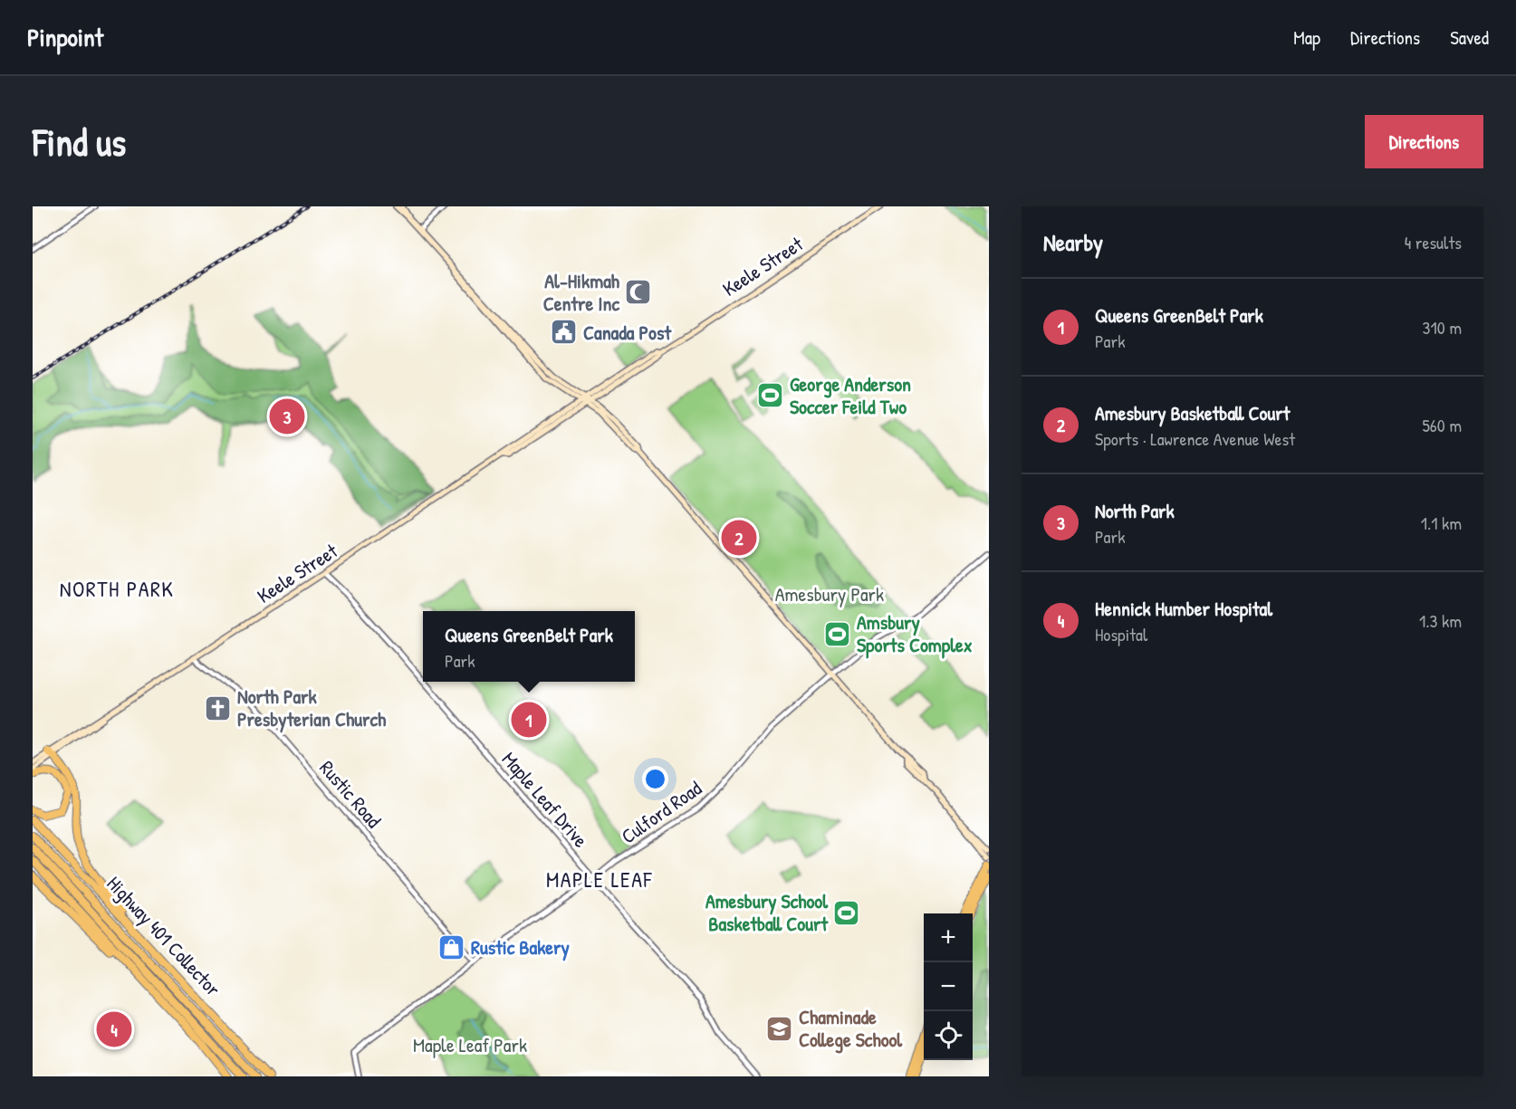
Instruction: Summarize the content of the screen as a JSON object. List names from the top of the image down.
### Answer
{
  "streets": {
    "highway": ["Highway 401 Collector"],
    "main road": ["Keele Street"],
    "street": ["Rustic Road", "Maple Leaf Drive", "Culford Road"]
  },
  "crossings": [
    ["Keele Street", "Rustic Road"],
    ["Keele Street", "Maple Leaf Drive"],
    ["Rustic Road", "Culford Road"],
    ["Maple Leaf Drive", "Culford Road"]
  ],
  "districts": ["NORTH PARK", "MAPLE LEAF"],
  "parks": ["Amesbury Park", "Maple Leaf Park"],
  "places": {
    "mosque": ["Al-Hikmah Centre Inc"],
    "public building": ["Canada Post"],
    "sports": ["George Anderson Soccer Feild Two", "Amsbury Sports Complex", "Amesbury School Basketball Court"],
    "church": ["North Park Presbyterian Church"],
    "shop": ["Rustic Bakery"],
    "school or university": ["Chaminade College School"]
  },
  "page": {
    "header": "Pinpoint",
    "nav": ["Map", "Directions", "Saved"],
    "buttons": "Directions",
    "title": "Find us",
    "heading": ["Nearby", "4 results"],
    "list": [
      {
        "mark": "1",
        "name": "Queens GreenBelt Park",
        "note": "Park",
        "value": "310 m"
      },
      {
        "mark": "2",
        "name": "Amesbury Basketball Court",
        "note": "Sports · Lawrence Avenue West",
        "value": "560 m"
      },
      {
        "mark": "3",
        "name": "North Park",
        "note": "Park",
        "value": "1.1 km"
      },
      {
        "mark": "4",
        "name": "Hennick Humber Hospital",
        "note": "Hospital",
        "value": "1.3 km"
      }
    ],
    "pins": [
      "3",
      "2",
      "1",
      "4"
    ],
    "popup": ["Queens GreenBelt Park", "Park"],
    "map_buttons": ["+", "−"]
  }
}
